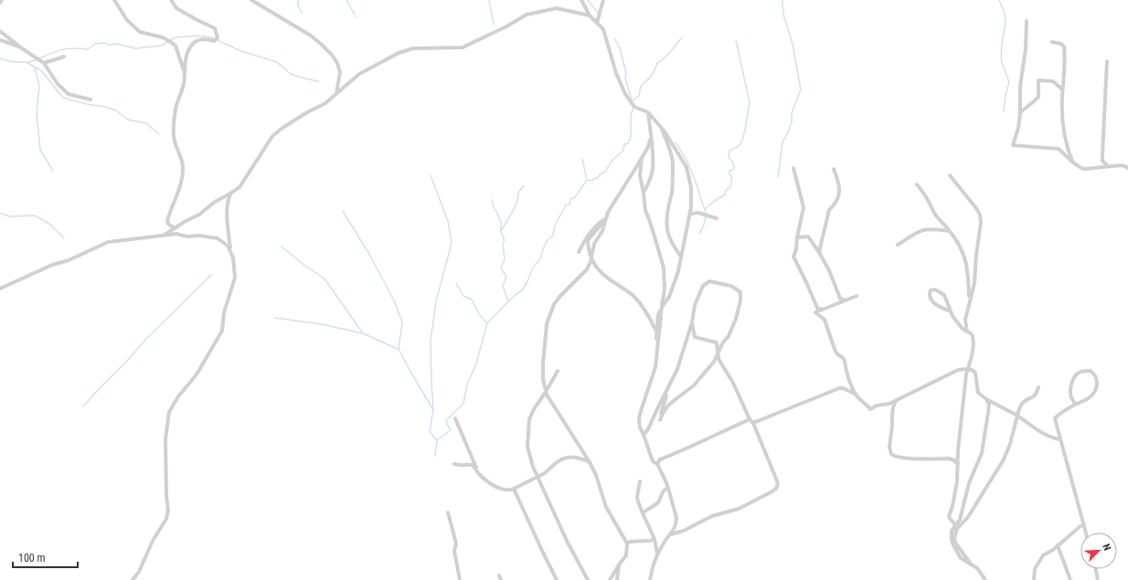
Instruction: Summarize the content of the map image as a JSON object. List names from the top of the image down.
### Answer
{
  "scale_bar": "100 m",
  "north": "top right"
}
